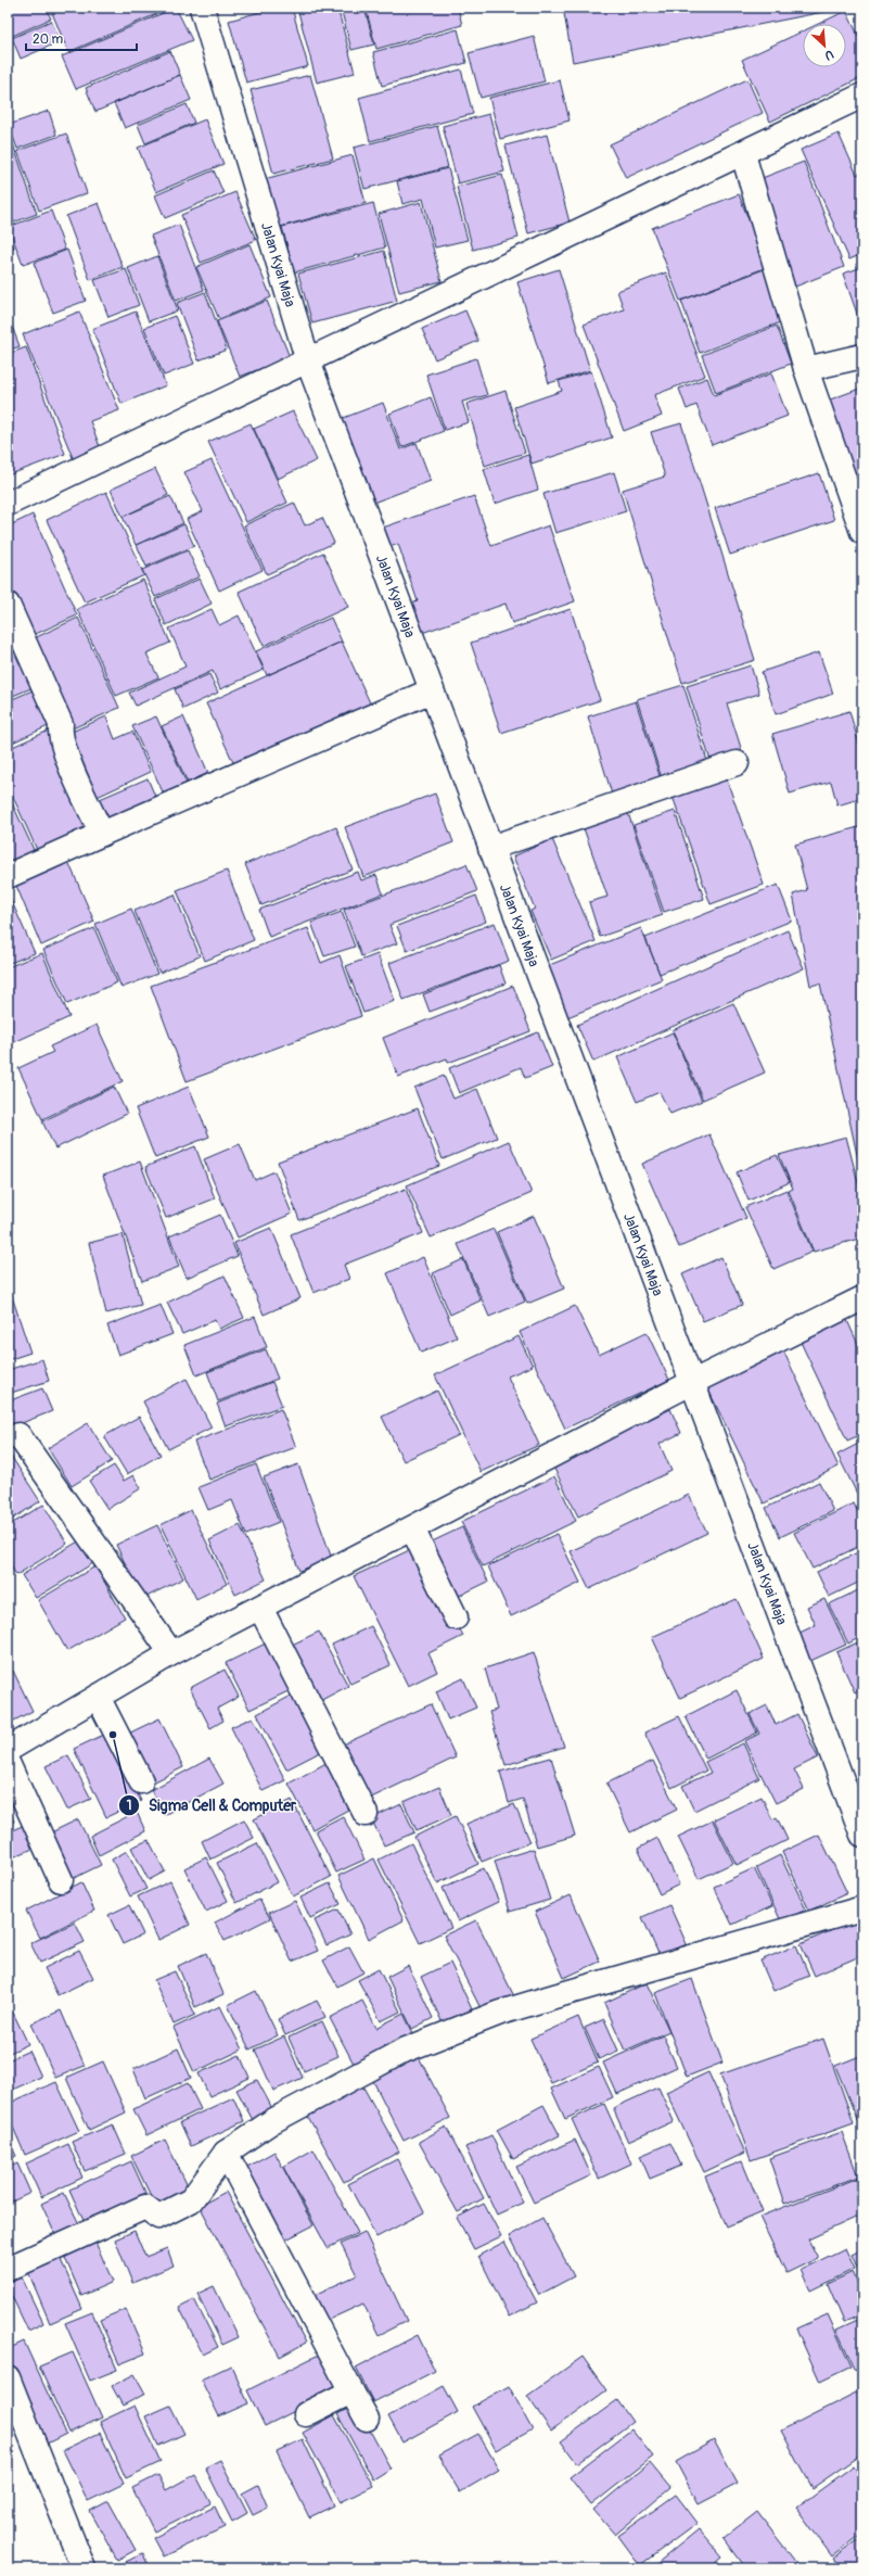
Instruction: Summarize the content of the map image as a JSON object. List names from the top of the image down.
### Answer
{
  "streets": {
    "street": ["Jalan Kyai Maja"]
  },
  "places": ["Sigma Cell & Computer"],
  "scale_bar": "20 m",
  "north": "bottom right"
}
